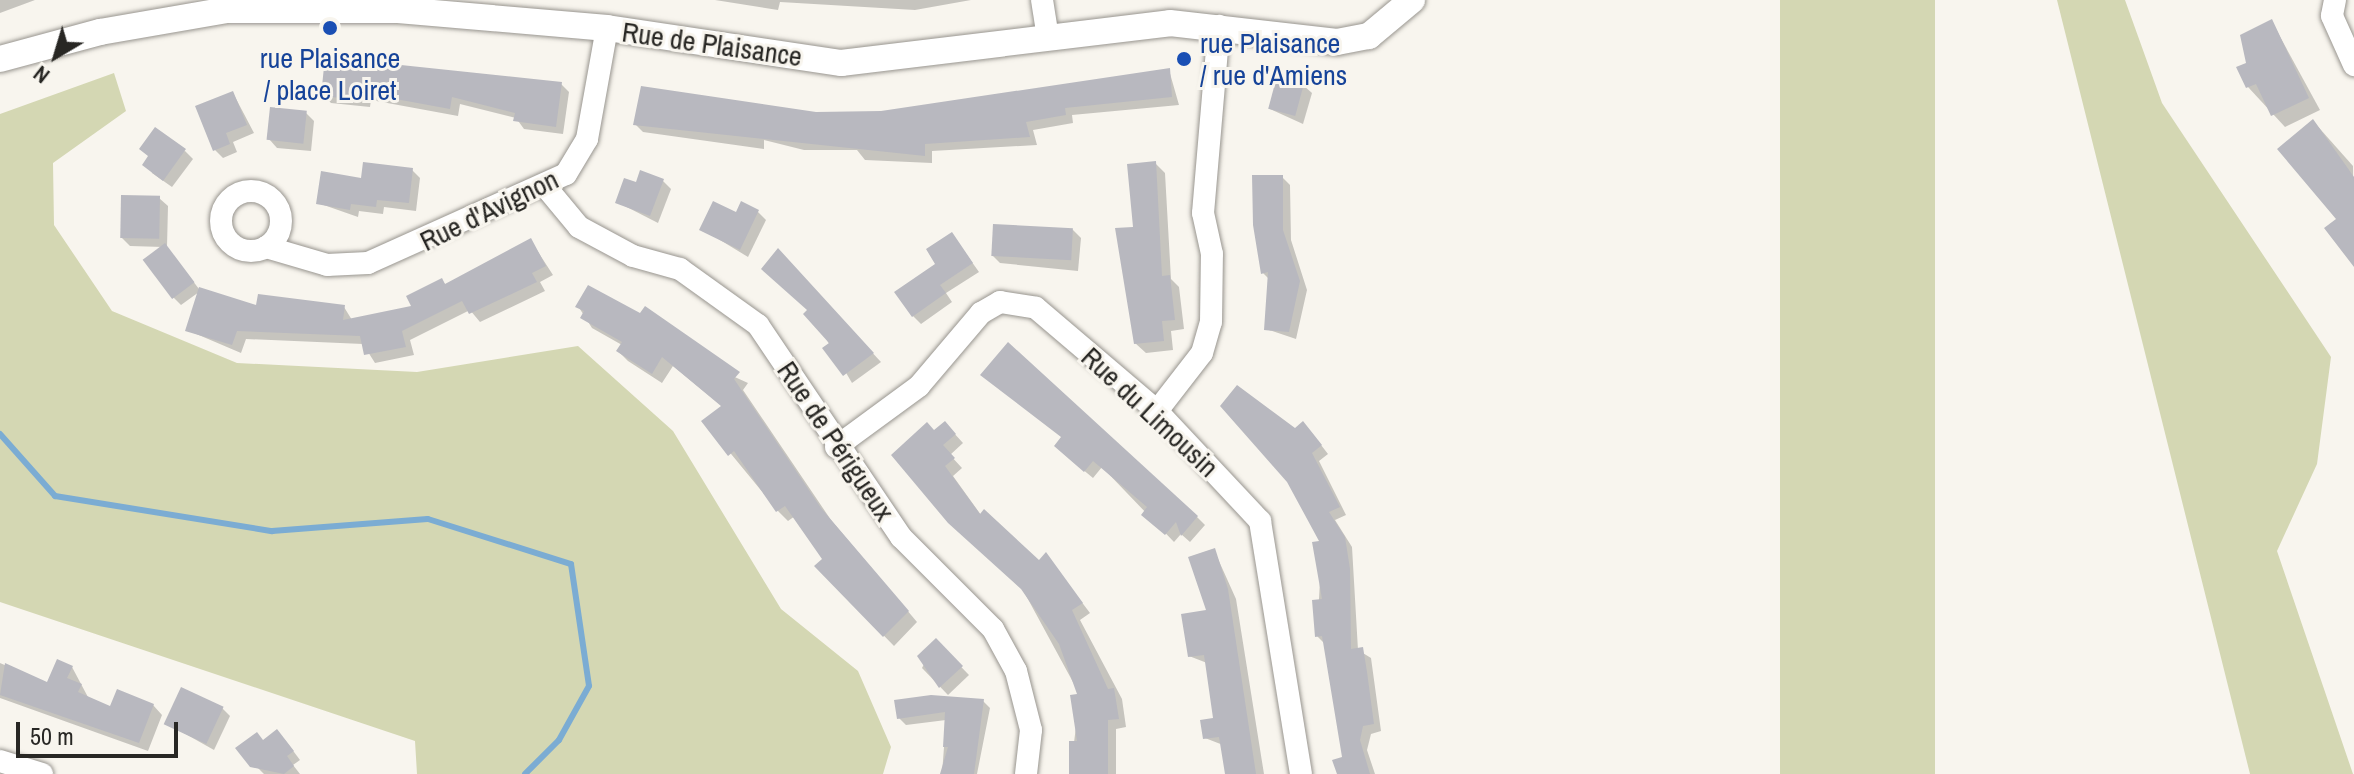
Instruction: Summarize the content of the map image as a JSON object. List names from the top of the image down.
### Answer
{
  "streets": {
    "street": [
      "Rue de Plaisance",
      "Rue d'Avignon",
      "Rue du Limousin",
      "Rue de Périgueux"
    ]
  },
  "crossings": [
    ["Rue de Plaisance", "Rue d'Avignon"],
    ["Rue d'Avignon", "Rue de Périgueux"],
    ["Rue du Limousin", "Rue de Périgueux"]
  ],
  "places": ["rue Plaisance / place Loiret", "rue Plaisance / rue d'Amiens"],
  "scale_bar": "50 m",
  "north": "bottom left"
}
